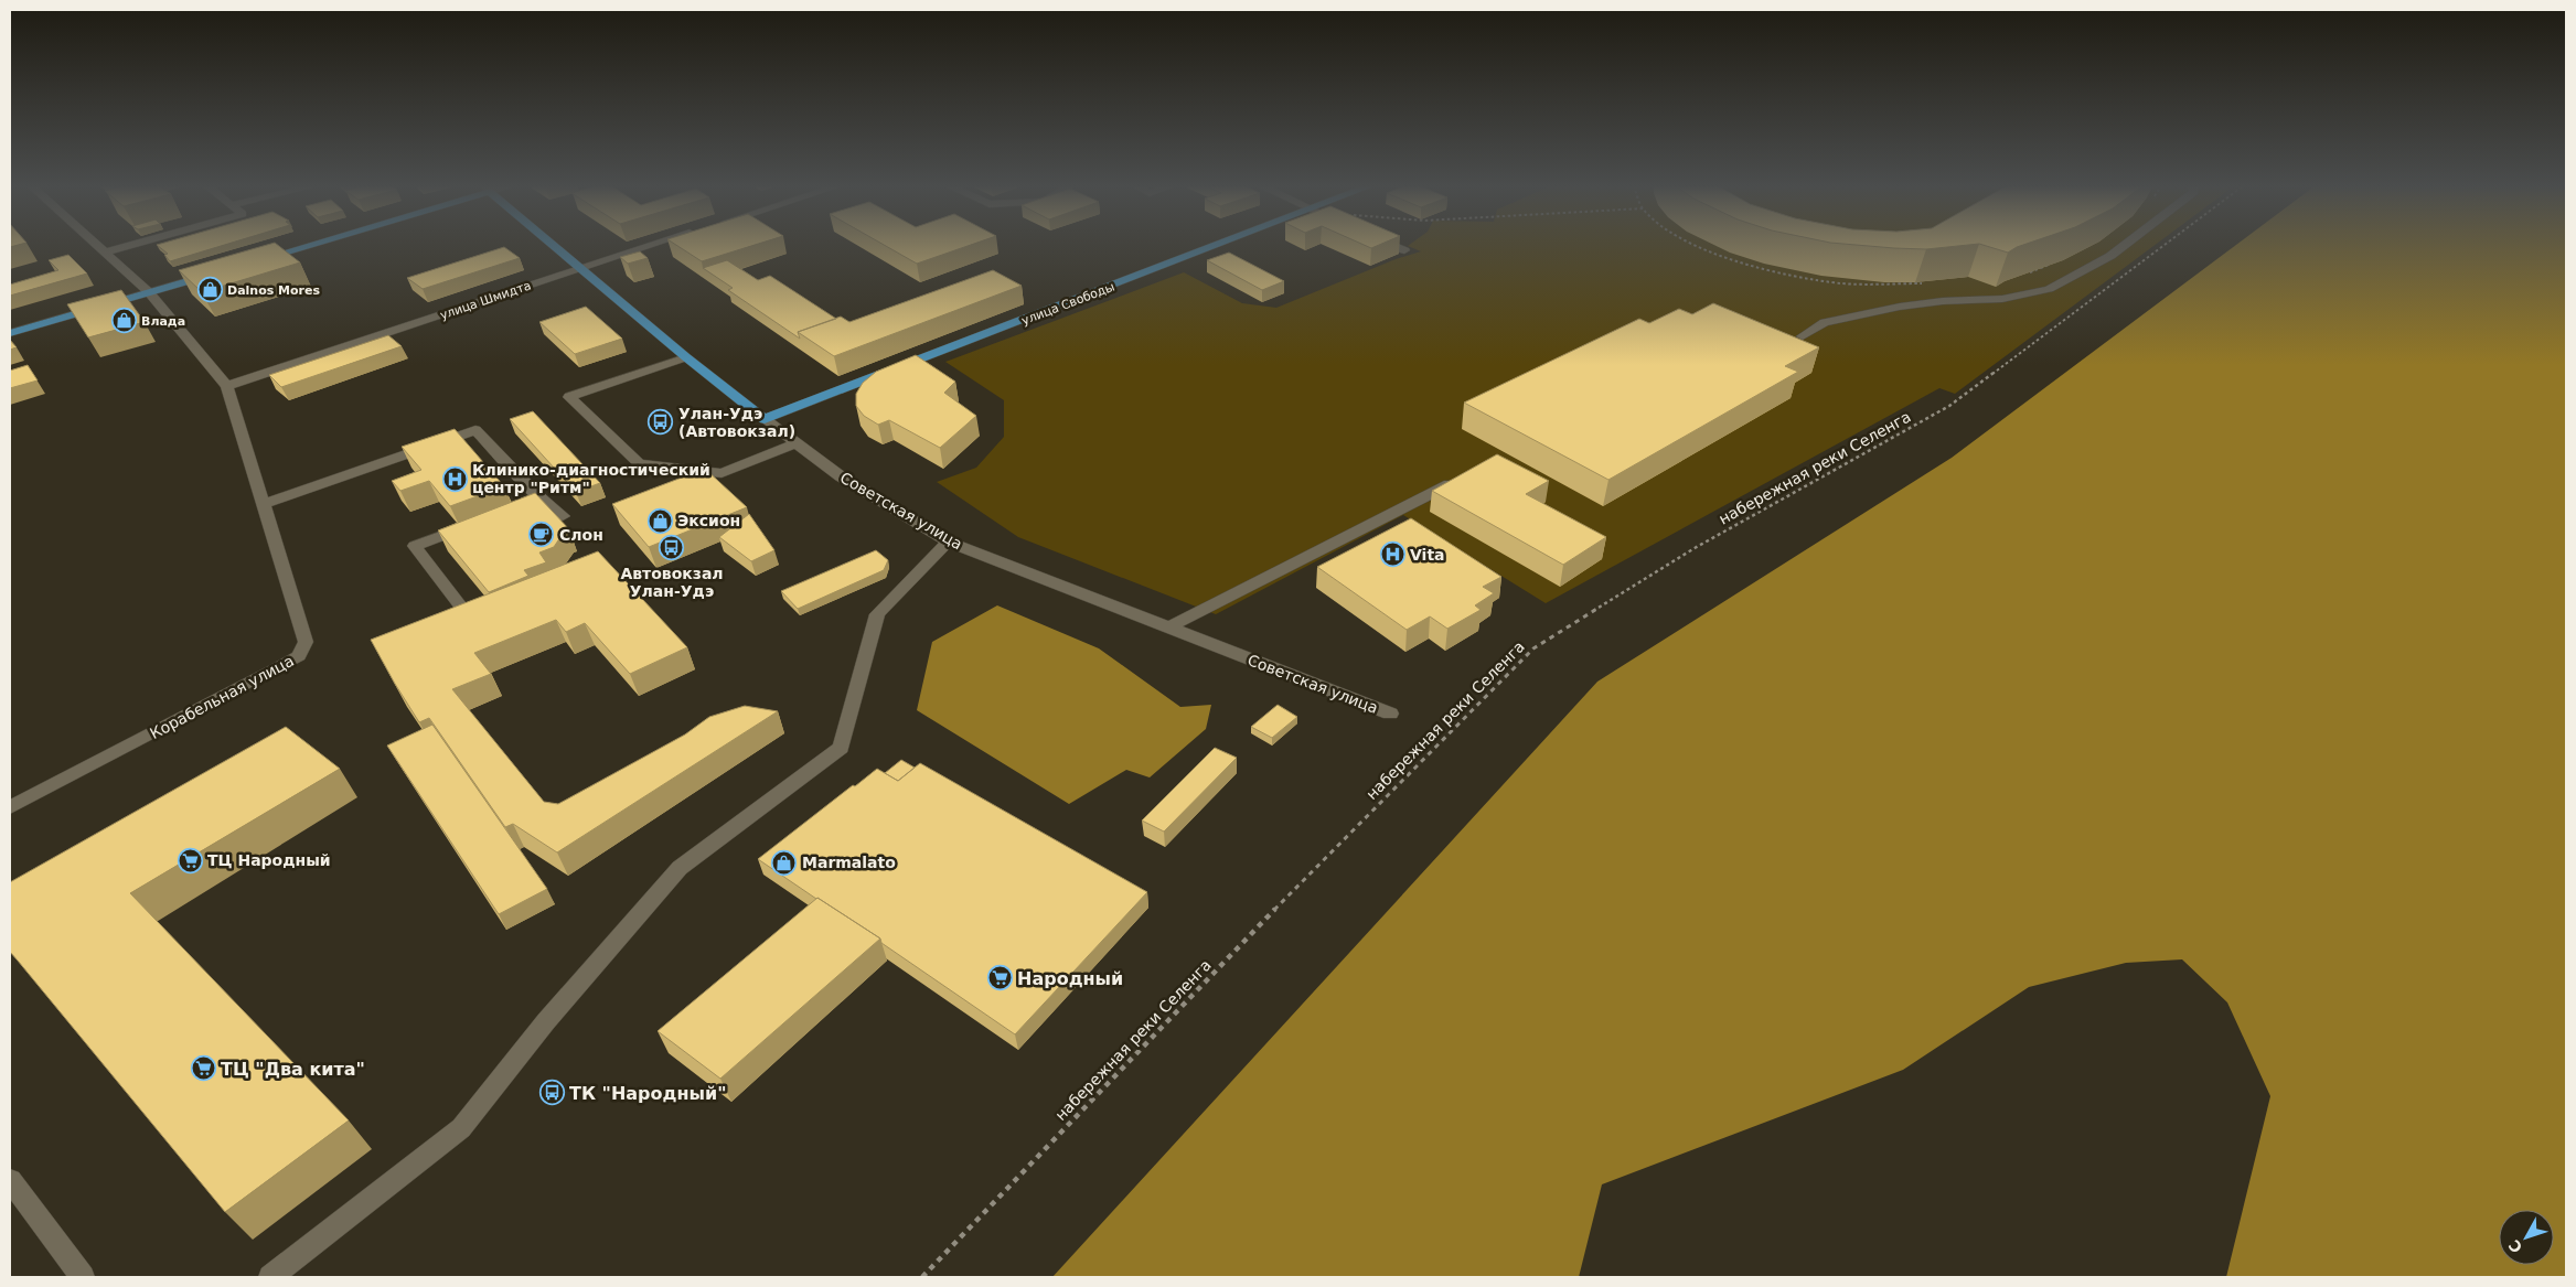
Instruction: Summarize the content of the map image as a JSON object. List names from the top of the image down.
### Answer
{
  "streets": {
    "main road": ["улица Свободы", "Советская улица"],
    "street": ["улица Шмидта", "Корабельная улица"],
    "path": ["набережная реки Селенга"]
  },
  "crossings": [
    ["улица Шмидта", "Советская улица"],
    ["улица Шмидта", "Корабельная улица"],
    ["улица Свободы", "Советская улица"]
  ],
  "places": {
    "shop": [
      "Dalnos Mores",
      "Влада",
      "Эксион",
      "Marmalato"
    ],
    "bus stop": ["Улан-Удэ (Автовокзал)", "Автовокзал Улан-Удэ", "ТК \"Народный\""],
    "hospital": ["Клинико-диагностический центр \"Ритм\"", "Vita"],
    "cafe": ["Слон"],
    "supermarket": ["ТЦ Народный", "Народный", "ТЦ \"Два кита\""]
  },
  "north": "bottom left"
}
